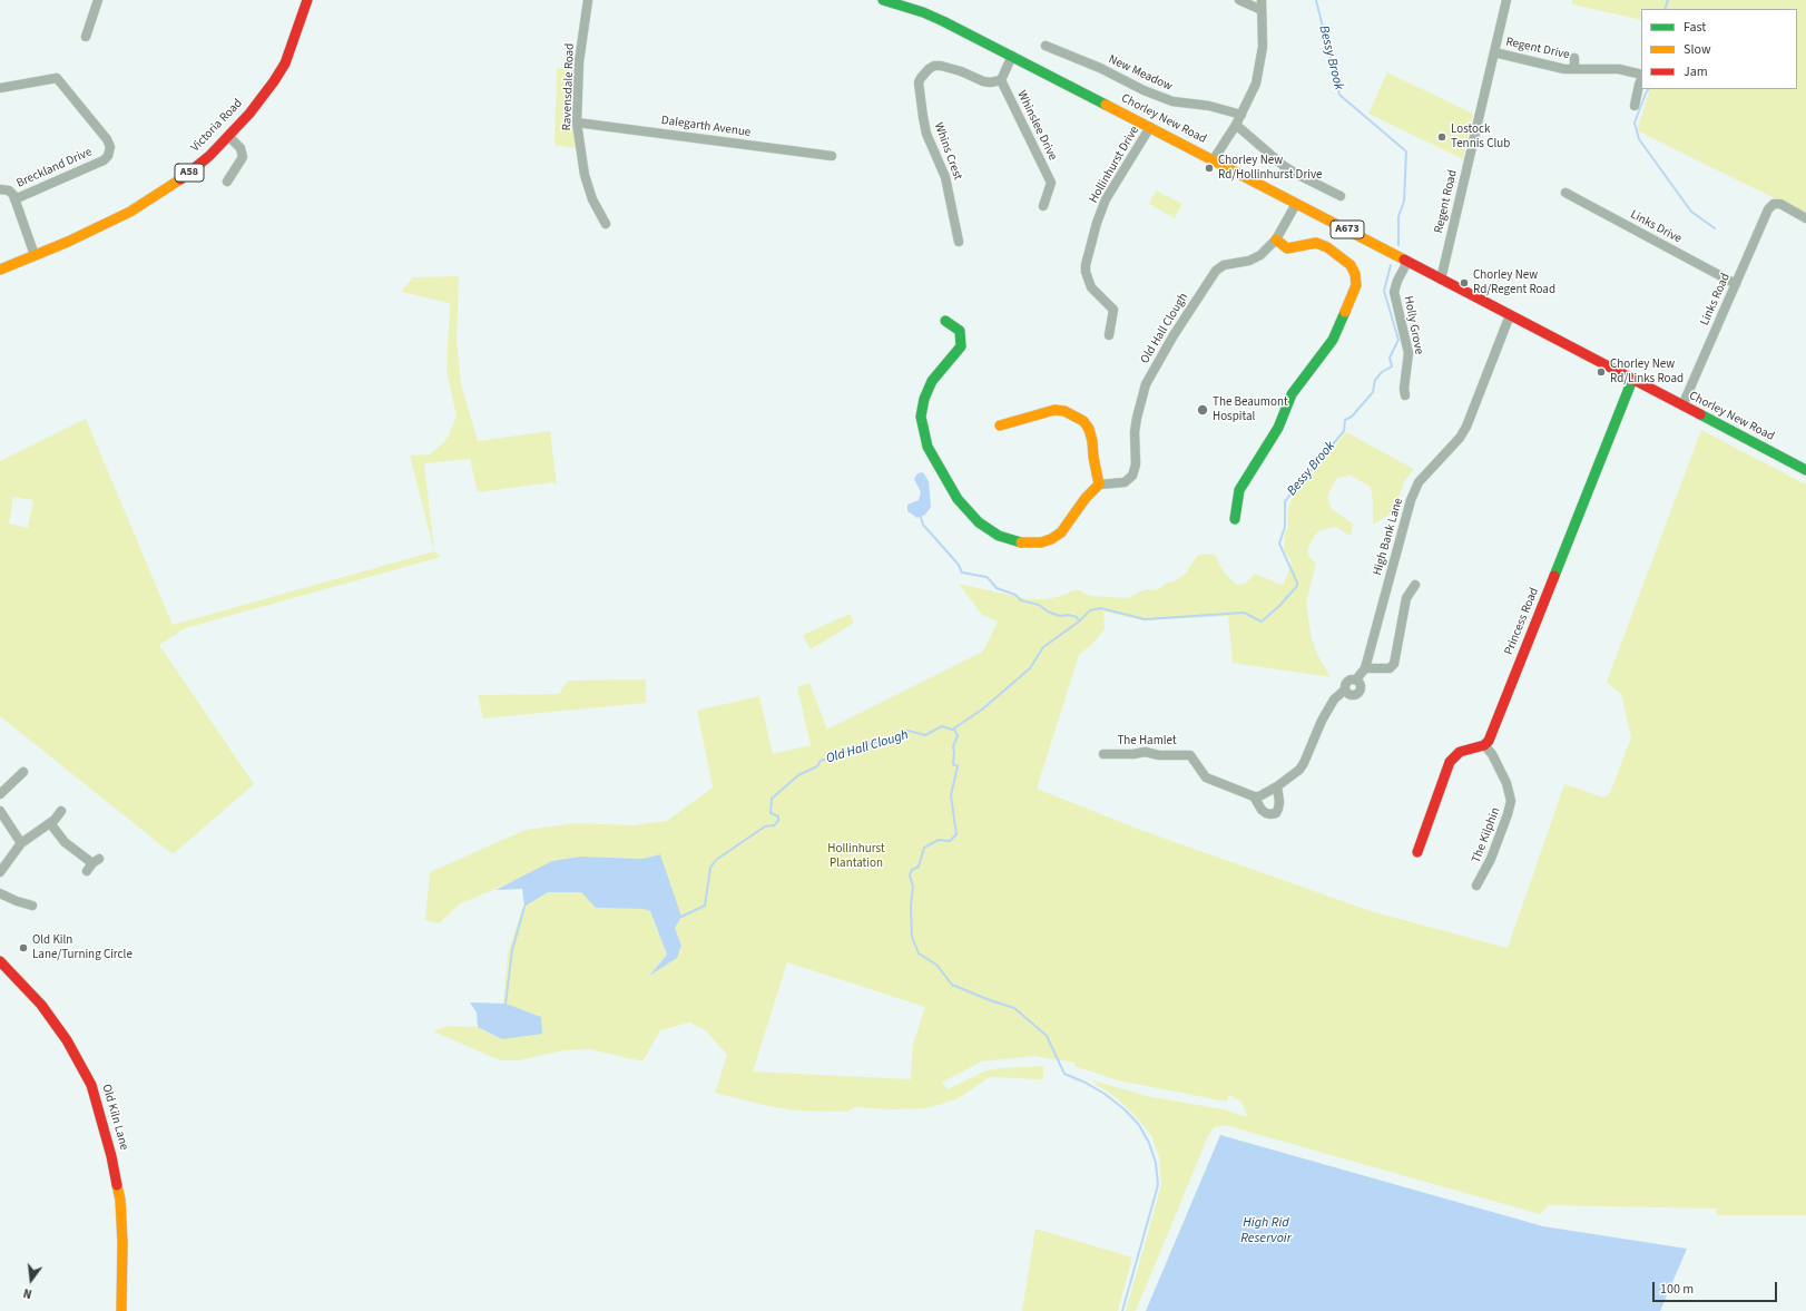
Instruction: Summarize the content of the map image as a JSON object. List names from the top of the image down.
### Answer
{
  "streets": {
    "main road": [
      "Chorley New Road",
      "Victoria Road",
      "A58",
      "A673",
      "Princess Road",
      "Old Kiln Lane"
    ],
    "street": [
      "Regent Drive",
      "New Meadow",
      "Ravensdale Road",
      "Whinslee Drive",
      "Dalegarth Avenue",
      "Whins Crest",
      "Hollinhurst Drive",
      "Breckland Drive",
      "Regent Road",
      "Links Drive",
      "Links Road",
      "Holly Grove",
      "Old Hall Clough",
      "High Bank Lane",
      "The Hamlet",
      "The Kilphin"
    ]
  },
  "crossings": [
    ["Regent Drive", "Regent Road"],
    ["Ravensdale Road", "Dalegarth Avenue"],
    ["Chorley New Road", "Hollinhurst Drive"],
    ["Chorley New Road", "Regent Road"],
    ["Chorley New Road", "Links Road"],
    ["Chorley New Road", "Holly Grove"],
    ["Chorley New Road", "Old Hall Clough"],
    ["Chorley New Road", "High Bank Lane"],
    ["Chorley New Road", "Princess Road"],
    ["Whinslee Drive", "Whins Crest"],
    ["Links Drive", "Links Road"],
    ["Princess Road", "The Kilphin"]
  ],
  "water": ["Bessy Brook", "Old Hall Clough", "High Rid Reservoir"],
  "parks": ["Hollinhurst Plantation"],
  "places": [
    "Lostock Tennis Club",
    "Chorley New Rd/Hollinhurst Drive",
    "Chorley New Rd/Regent Road",
    "Chorley New Rd/Links Road",
    "The Beaumont Hospital",
    "Old Kiln Lane/Turning Circle"
  ],
  "legend": ["Fast", "Slow", "Jam"],
  "scale_bar": "100 m",
  "north": "bottom"
}
